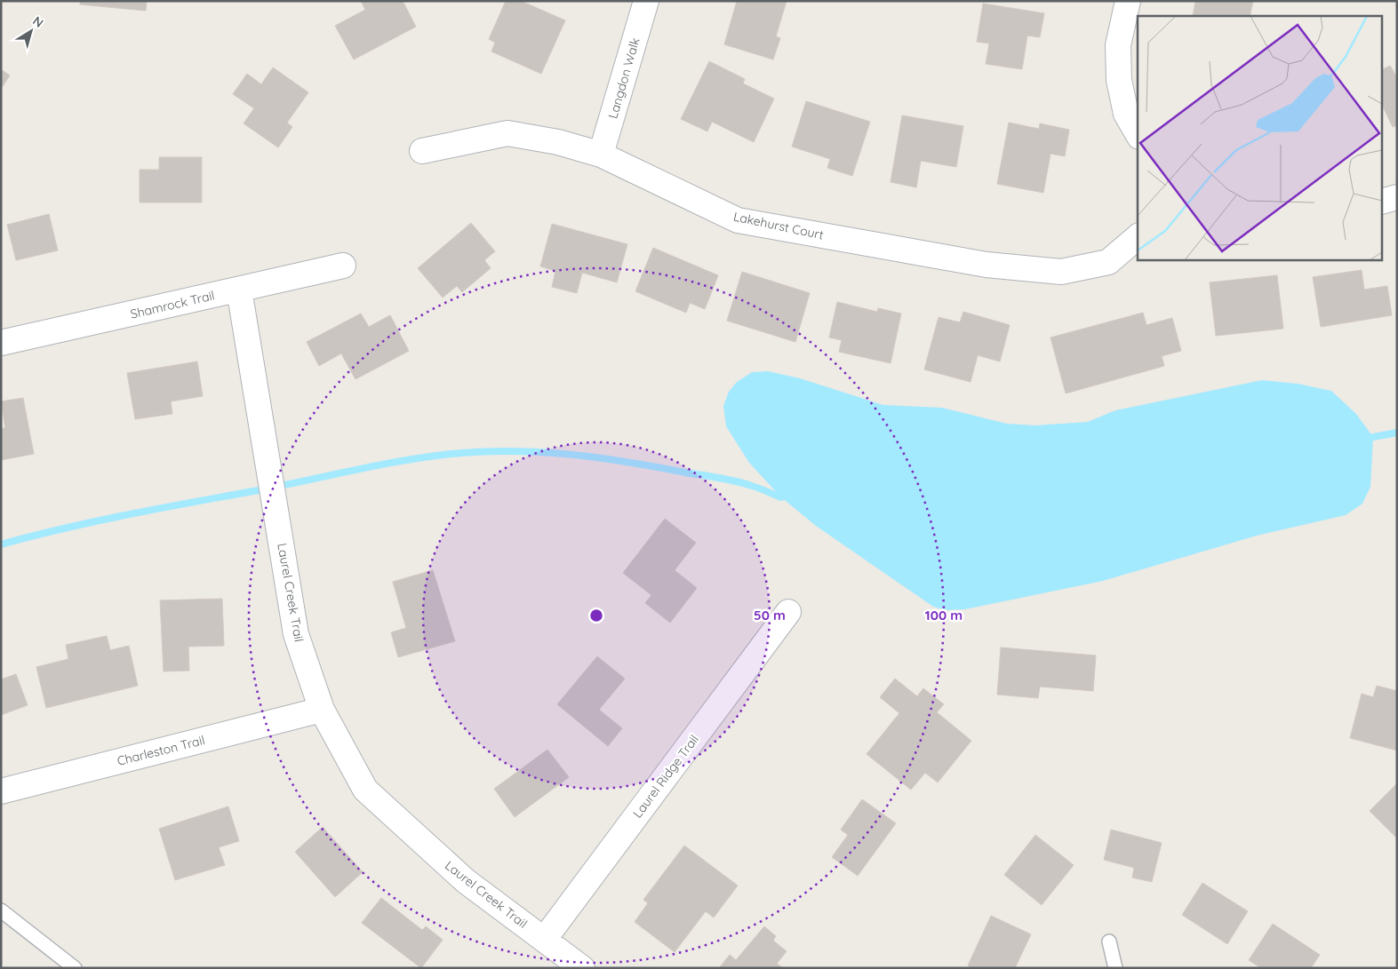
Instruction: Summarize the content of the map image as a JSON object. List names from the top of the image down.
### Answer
{
  "streets": {
    "street": [
      "Langdon Walk",
      "Lakehurst Court",
      "Shamrock Trail",
      "Laurel Creek Trail",
      "Charleston Trail",
      "Laurel Ridge Trail"
    ]
  },
  "crossings": [
    ["Langdon Walk", "Lakehurst Court"],
    ["Shamrock Trail", "Laurel Creek Trail"],
    ["Laurel Creek Trail", "Charleston Trail"],
    ["Laurel Creek Trail", "Laurel Ridge Trail"]
  ],
  "north": "top right",
  "rings": ["50 m", "100 m"]
}
